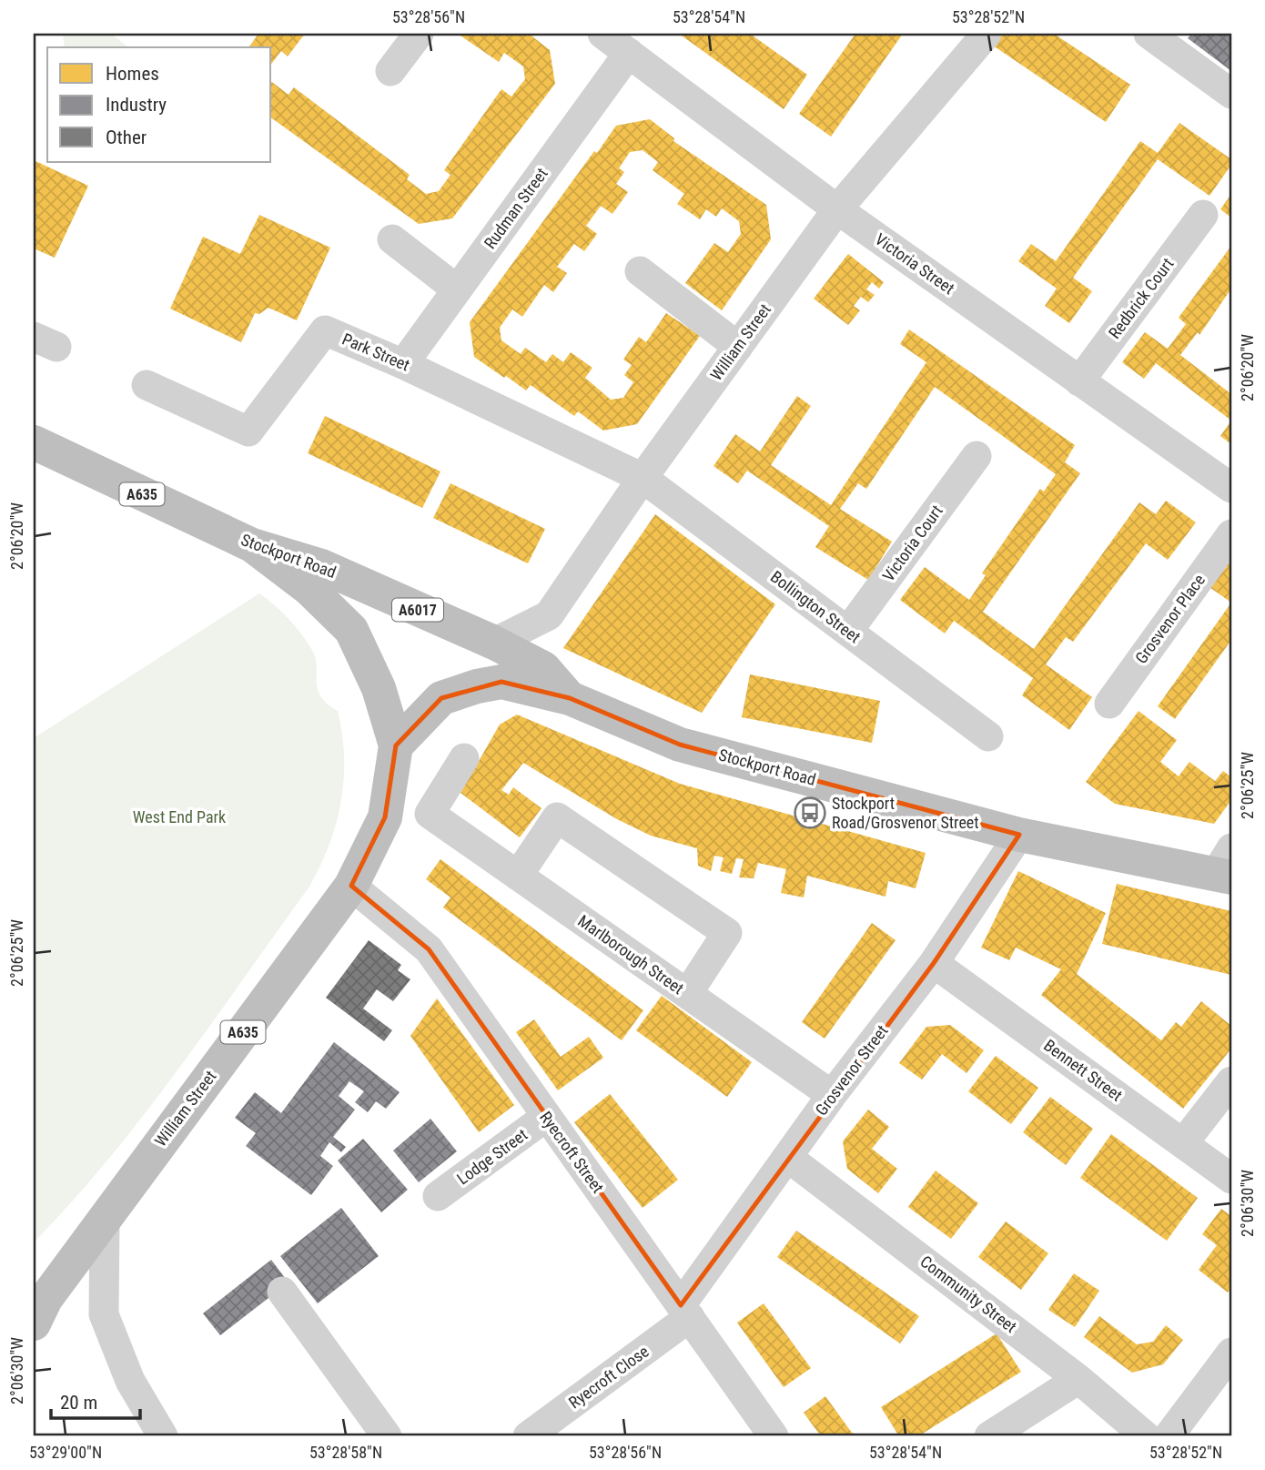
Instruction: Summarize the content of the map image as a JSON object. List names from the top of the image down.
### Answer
{
  "streets": {
    "highway": [
      "William Street",
      "A635",
      "Stockport Road",
      "A6017"
    ],
    "street": [
      "Rudman Street",
      "Victoria Street",
      "Redbrick Court",
      "Park Street",
      "Victoria Court",
      "Bollington Street",
      "Grosvenor Place",
      "Marlborough Street",
      "Grosvenor Street",
      "Bennett Street",
      "Ryecroft Street",
      "Lodge Street",
      "Community Street",
      "Ryecroft Close"
    ]
  },
  "crossings": [
    ["Rudman Street", "Victoria Street"],
    ["Rudman Street", "Park Street"],
    ["Victoria Street", "Redbrick Court"],
    ["Victoria Street", "William Street"],
    ["William Street", "Park Street"],
    ["William Street", "A635"],
    ["William Street", "Stockport Road"],
    ["William Street", "Bollington Street"],
    ["William Street", "Ryecroft Street"],
    ["Park Street", "Bollington Street"],
    ["A635", "Stockport Road"],
    ["Victoria Court", "Bollington Street"],
    ["Stockport Road", "Grosvenor Street"],
    ["Marlborough Street", "Grosvenor Street"],
    ["Grosvenor Street", "Bennett Street"],
    ["Grosvenor Street", "Ryecroft Street"],
    ["Grosvenor Street", "Community Street"],
    ["Grosvenor Street", "Ryecroft Close"],
    ["Ryecroft Street", "Lodge Street"],
    ["Ryecroft Street", "Ryecroft Close"]
  ],
  "parks": ["West End Park"],
  "places": {
    "bus stop": ["Stockport Road/Grosvenor Street"]
  },
  "legend": ["Homes", "Industry", "Other"],
  "scale_bar": "20 m",
  "coordinates": [
    "53°28'56\"N",
    "53°28'54\"N",
    "53°28'52\"N",
    "2°06'20\"W",
    "2°06'25\"W",
    "2°06'30\"W",
    "53°29'00\"N",
    "53°28'58\"N"
  ]
}
